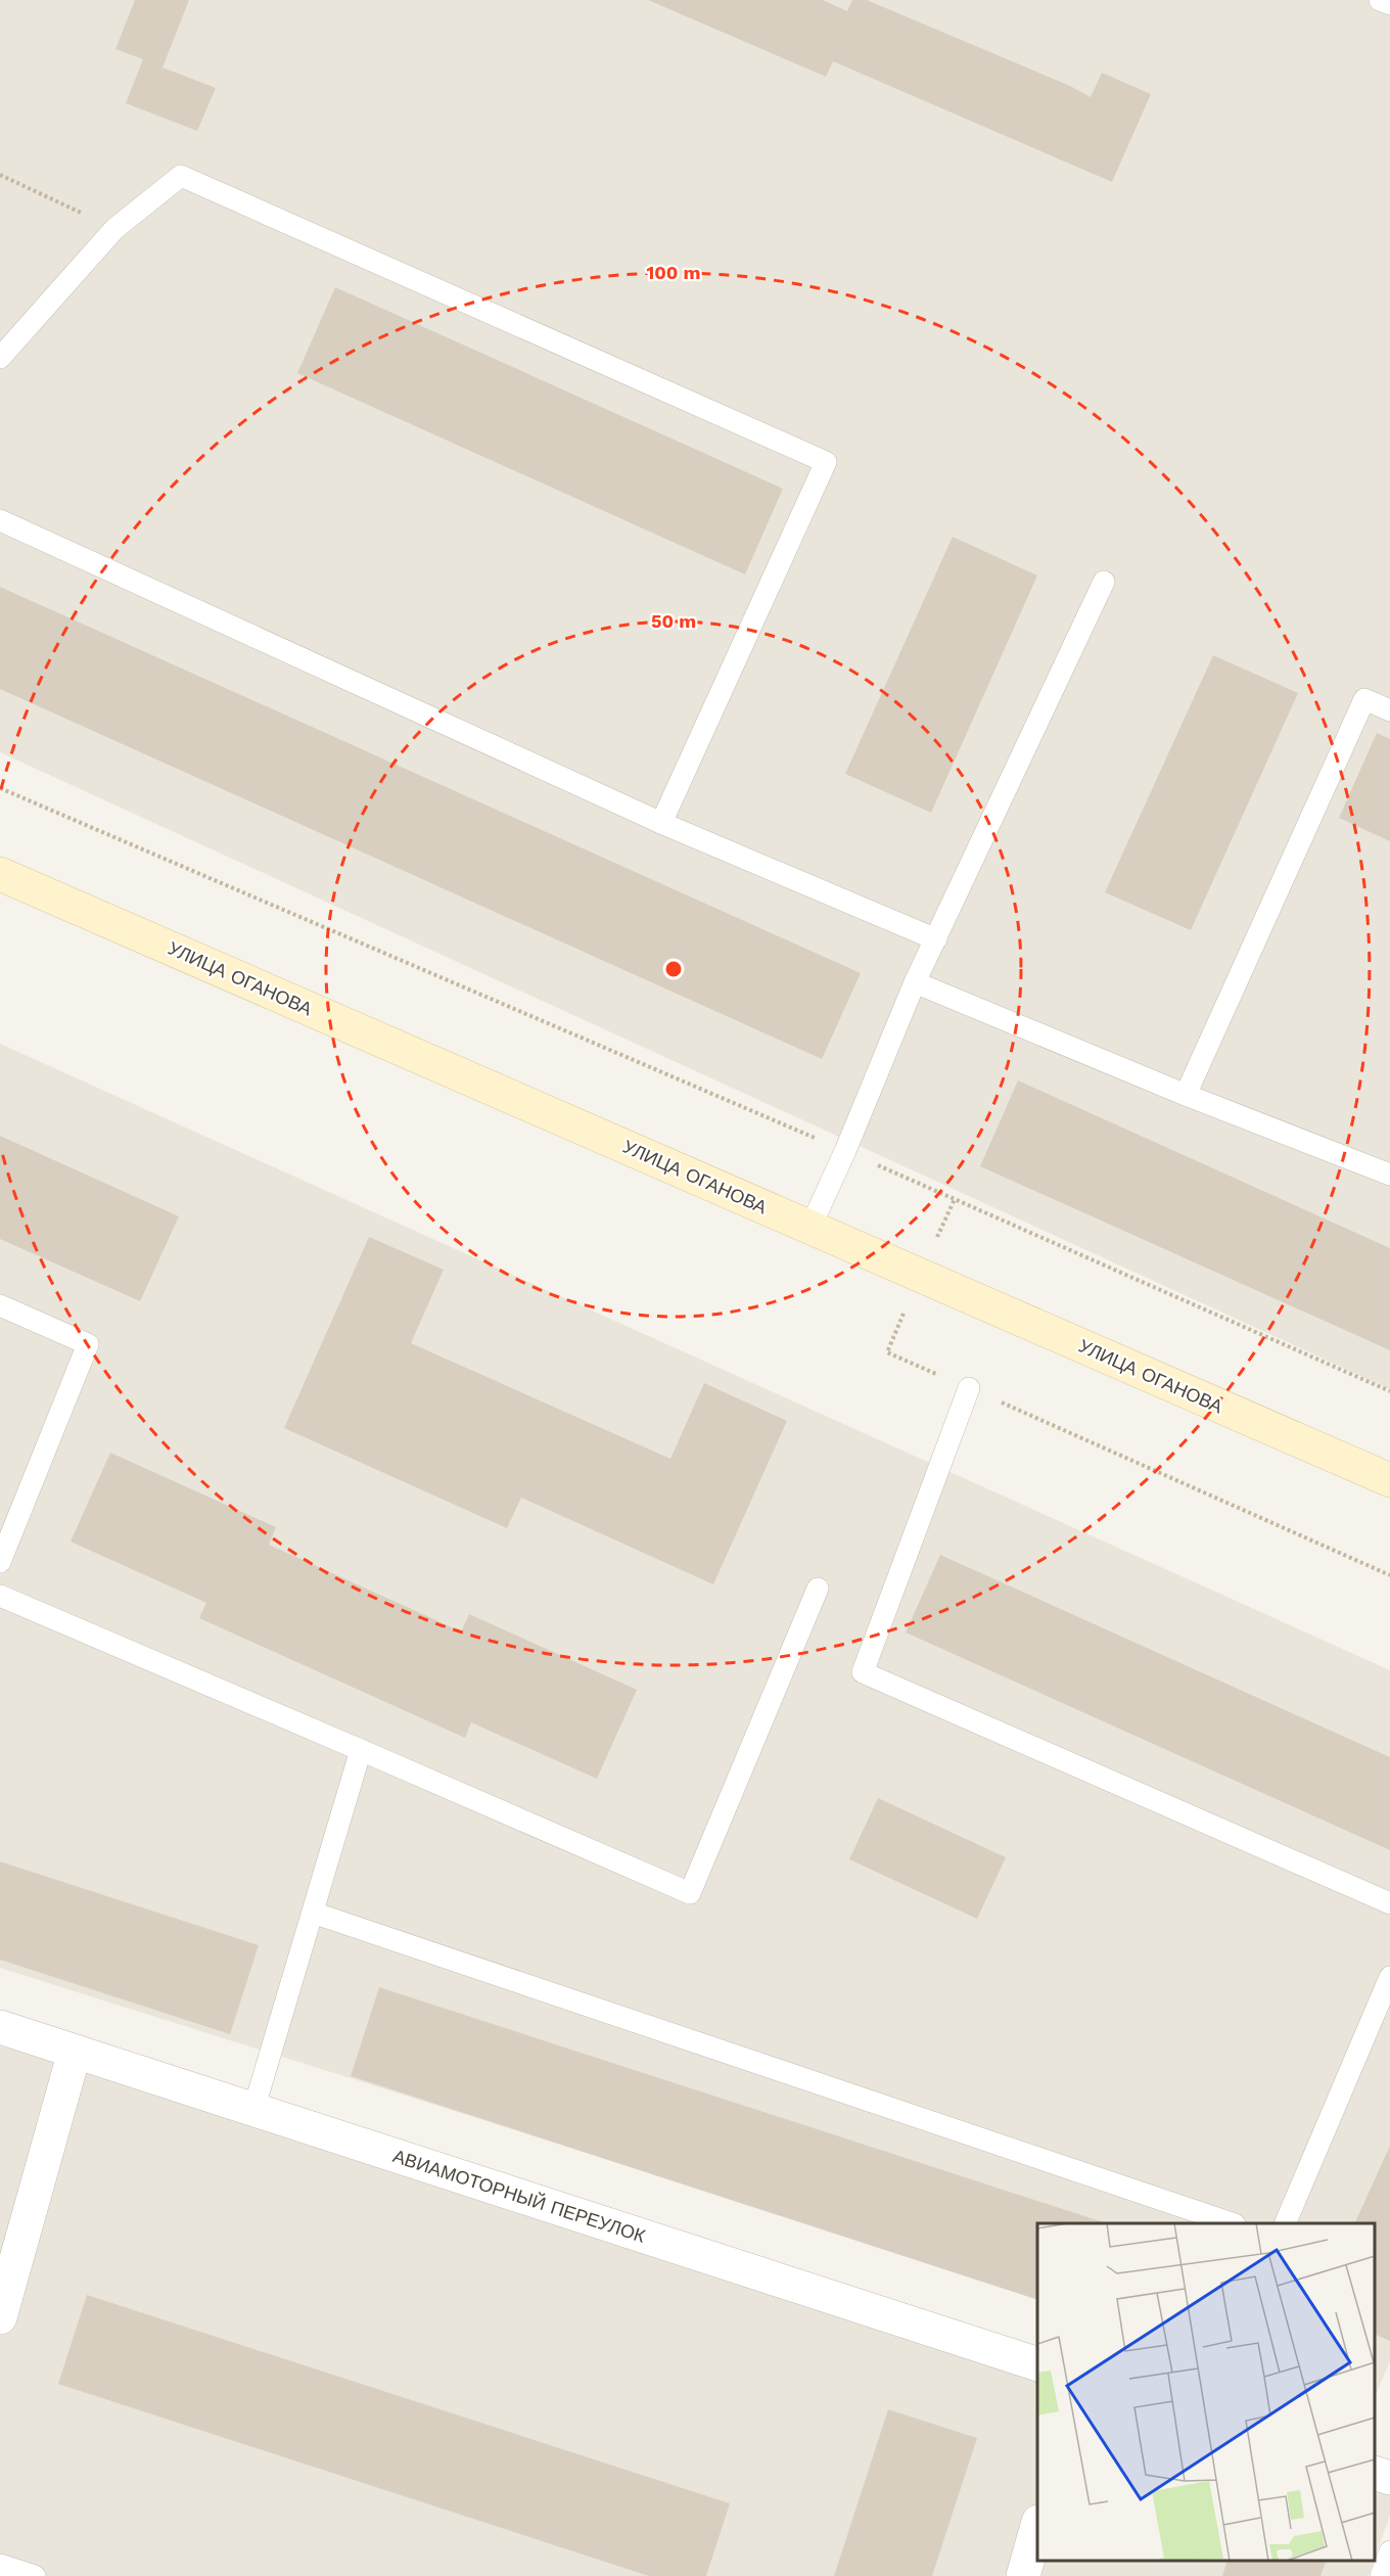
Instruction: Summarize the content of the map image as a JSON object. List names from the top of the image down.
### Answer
{
  "streets": {
    "main road": ["УЛИЦА ОГАНОВА"],
    "street": ["АВИАМОТОРНЫЙ ПЕРЕУЛОК"]
  },
  "rings": ["100 m", "50 m"]
}
